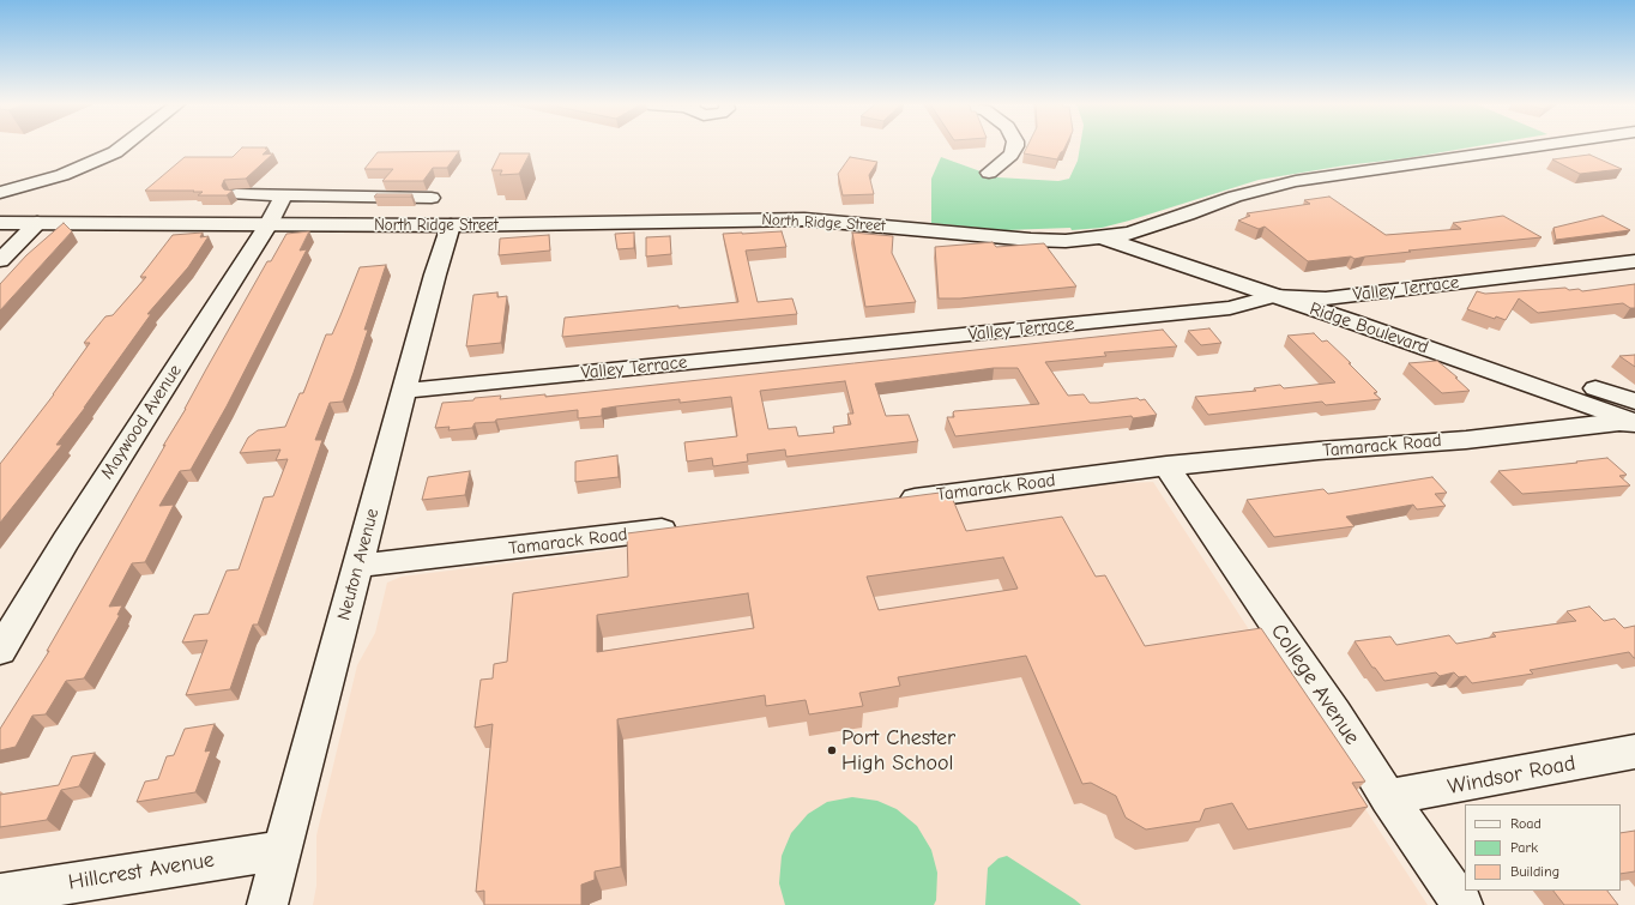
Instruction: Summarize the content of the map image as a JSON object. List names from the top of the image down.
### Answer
{
  "streets": {
    "street": [
      "North Ridge Street",
      "Valley Terrace",
      "Ridge Boulevard",
      "Maywood Avenue",
      "Tamarack Road",
      "Neuton Avenue",
      "College Avenue",
      "Windsor Road",
      "Hillcrest Avenue"
    ]
  },
  "crossings": [
    ["North Ridge Street", "Ridge Boulevard"],
    ["North Ridge Street", "Maywood Avenue"],
    ["North Ridge Street", "Neuton Avenue"],
    ["Valley Terrace", "Ridge Boulevard"],
    ["Valley Terrace", "Neuton Avenue"],
    ["Ridge Boulevard", "Tamarack Road"],
    ["Tamarack Road", "Neuton Avenue"],
    ["Tamarack Road", "College Avenue"],
    ["Neuton Avenue", "Hillcrest Avenue"],
    ["College Avenue", "Windsor Road"]
  ],
  "places": ["Port Chester High School"],
  "legend": ["Road", "Park", "Building"]
}
